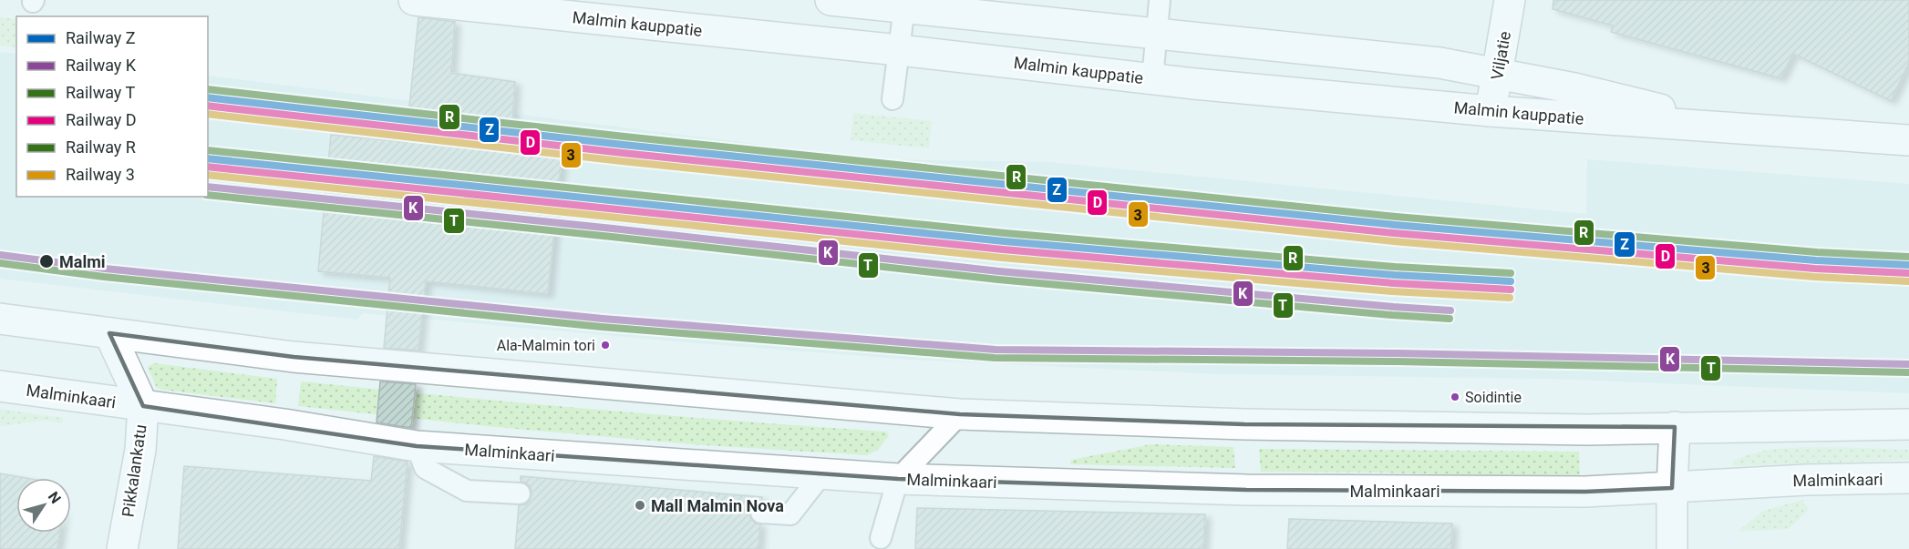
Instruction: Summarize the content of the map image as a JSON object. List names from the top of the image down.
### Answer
{
  "streets": {
    "main road": [
      "Malmin kauppatie",
      "Viljatie",
      "Malminkaari",
      "Pikkalankatu"
    ]
  },
  "crossings": [
    ["Malmin kauppatie", "Viljatie"],
    ["Malminkaari", "Pikkalankatu"]
  ],
  "places": [
    "Malmi",
    "Ala-Malmin tori",
    "Soidintie",
    "Mall Malmin Nova"
  ],
  "lines": [
    "rail line R",
    "rail line Z",
    "rail line D",
    "rail line 3",
    "rail line K",
    "rail line T"
  ],
  "legend": [
    "Railway Z",
    "Railway K",
    "Railway T",
    "Railway D",
    "Railway R",
    "Railway 3"
  ],
  "north": "top right"
}
